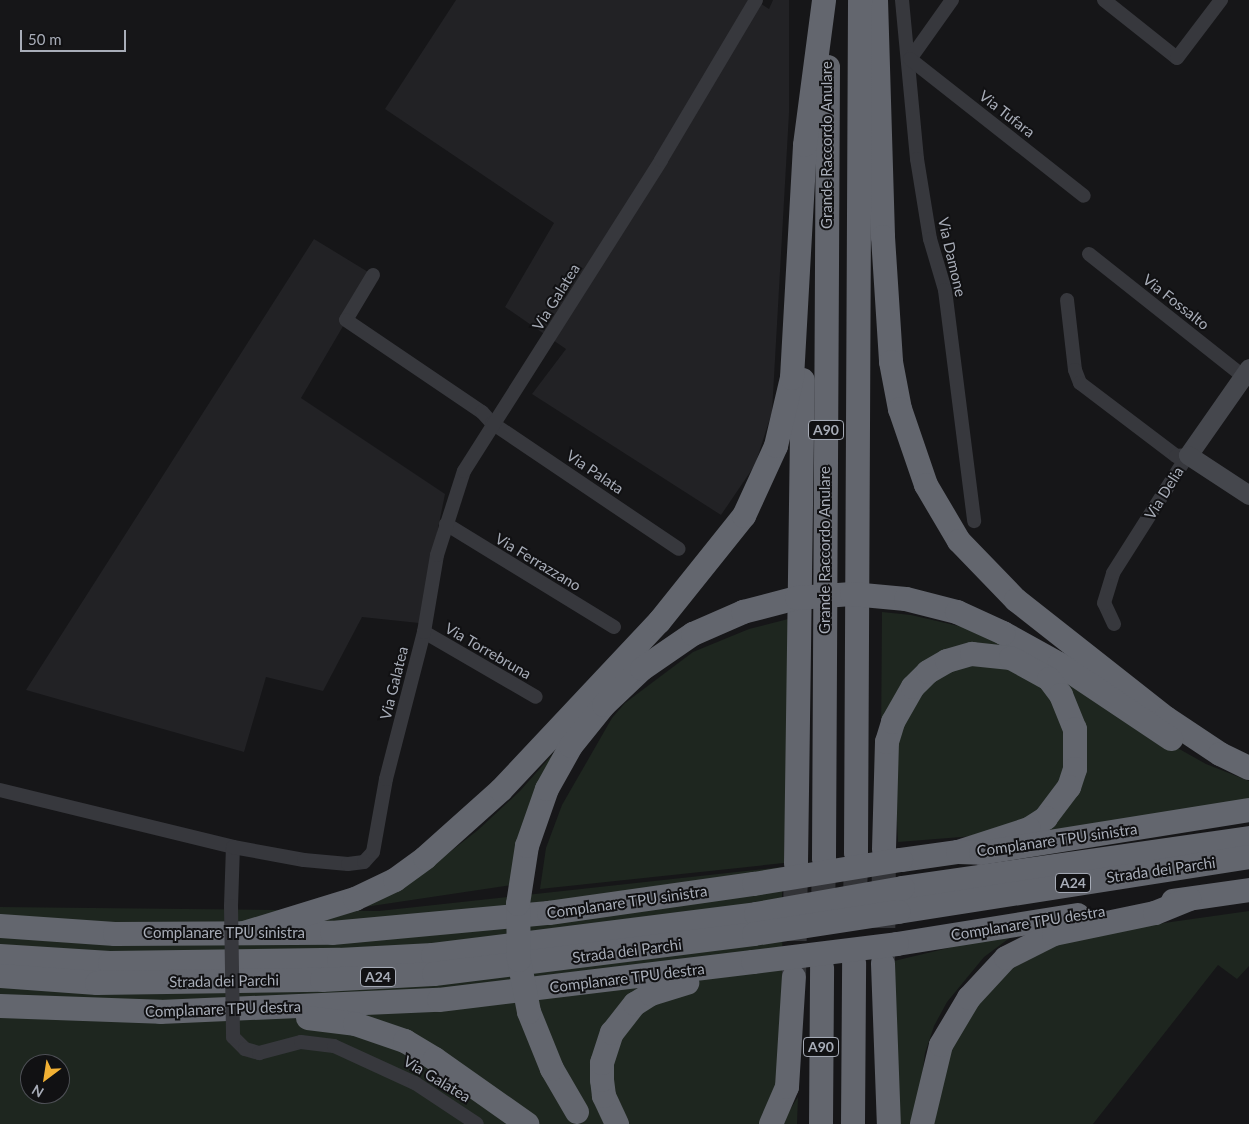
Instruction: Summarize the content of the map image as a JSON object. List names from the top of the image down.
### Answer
{
  "streets": {
    "highway": [
      "Grande Raccordo Anulare",
      "A90",
      "Complanare TPU sinistra",
      "Strada dei Parchi",
      "A24",
      "Complanare TPU destra"
    ],
    "street": [
      "Via Tufara",
      "Via Damone",
      "Via Galatea",
      "Via Fossalto",
      "Via Palata",
      "Via Delia",
      "Via Ferrazzano",
      "Via Torrebruna"
    ]
  },
  "crossings": [
    ["Via Tufara", "Via Damone"],
    ["Via Galatea", "Via Palata"],
    ["Via Galatea", "Via Ferrazzano"],
    ["Via Galatea", "Via Torrebruna"],
    ["Via Fossalto", "Via Delia"]
  ],
  "scale_bar": "50 m",
  "north": "bottom left"
}
